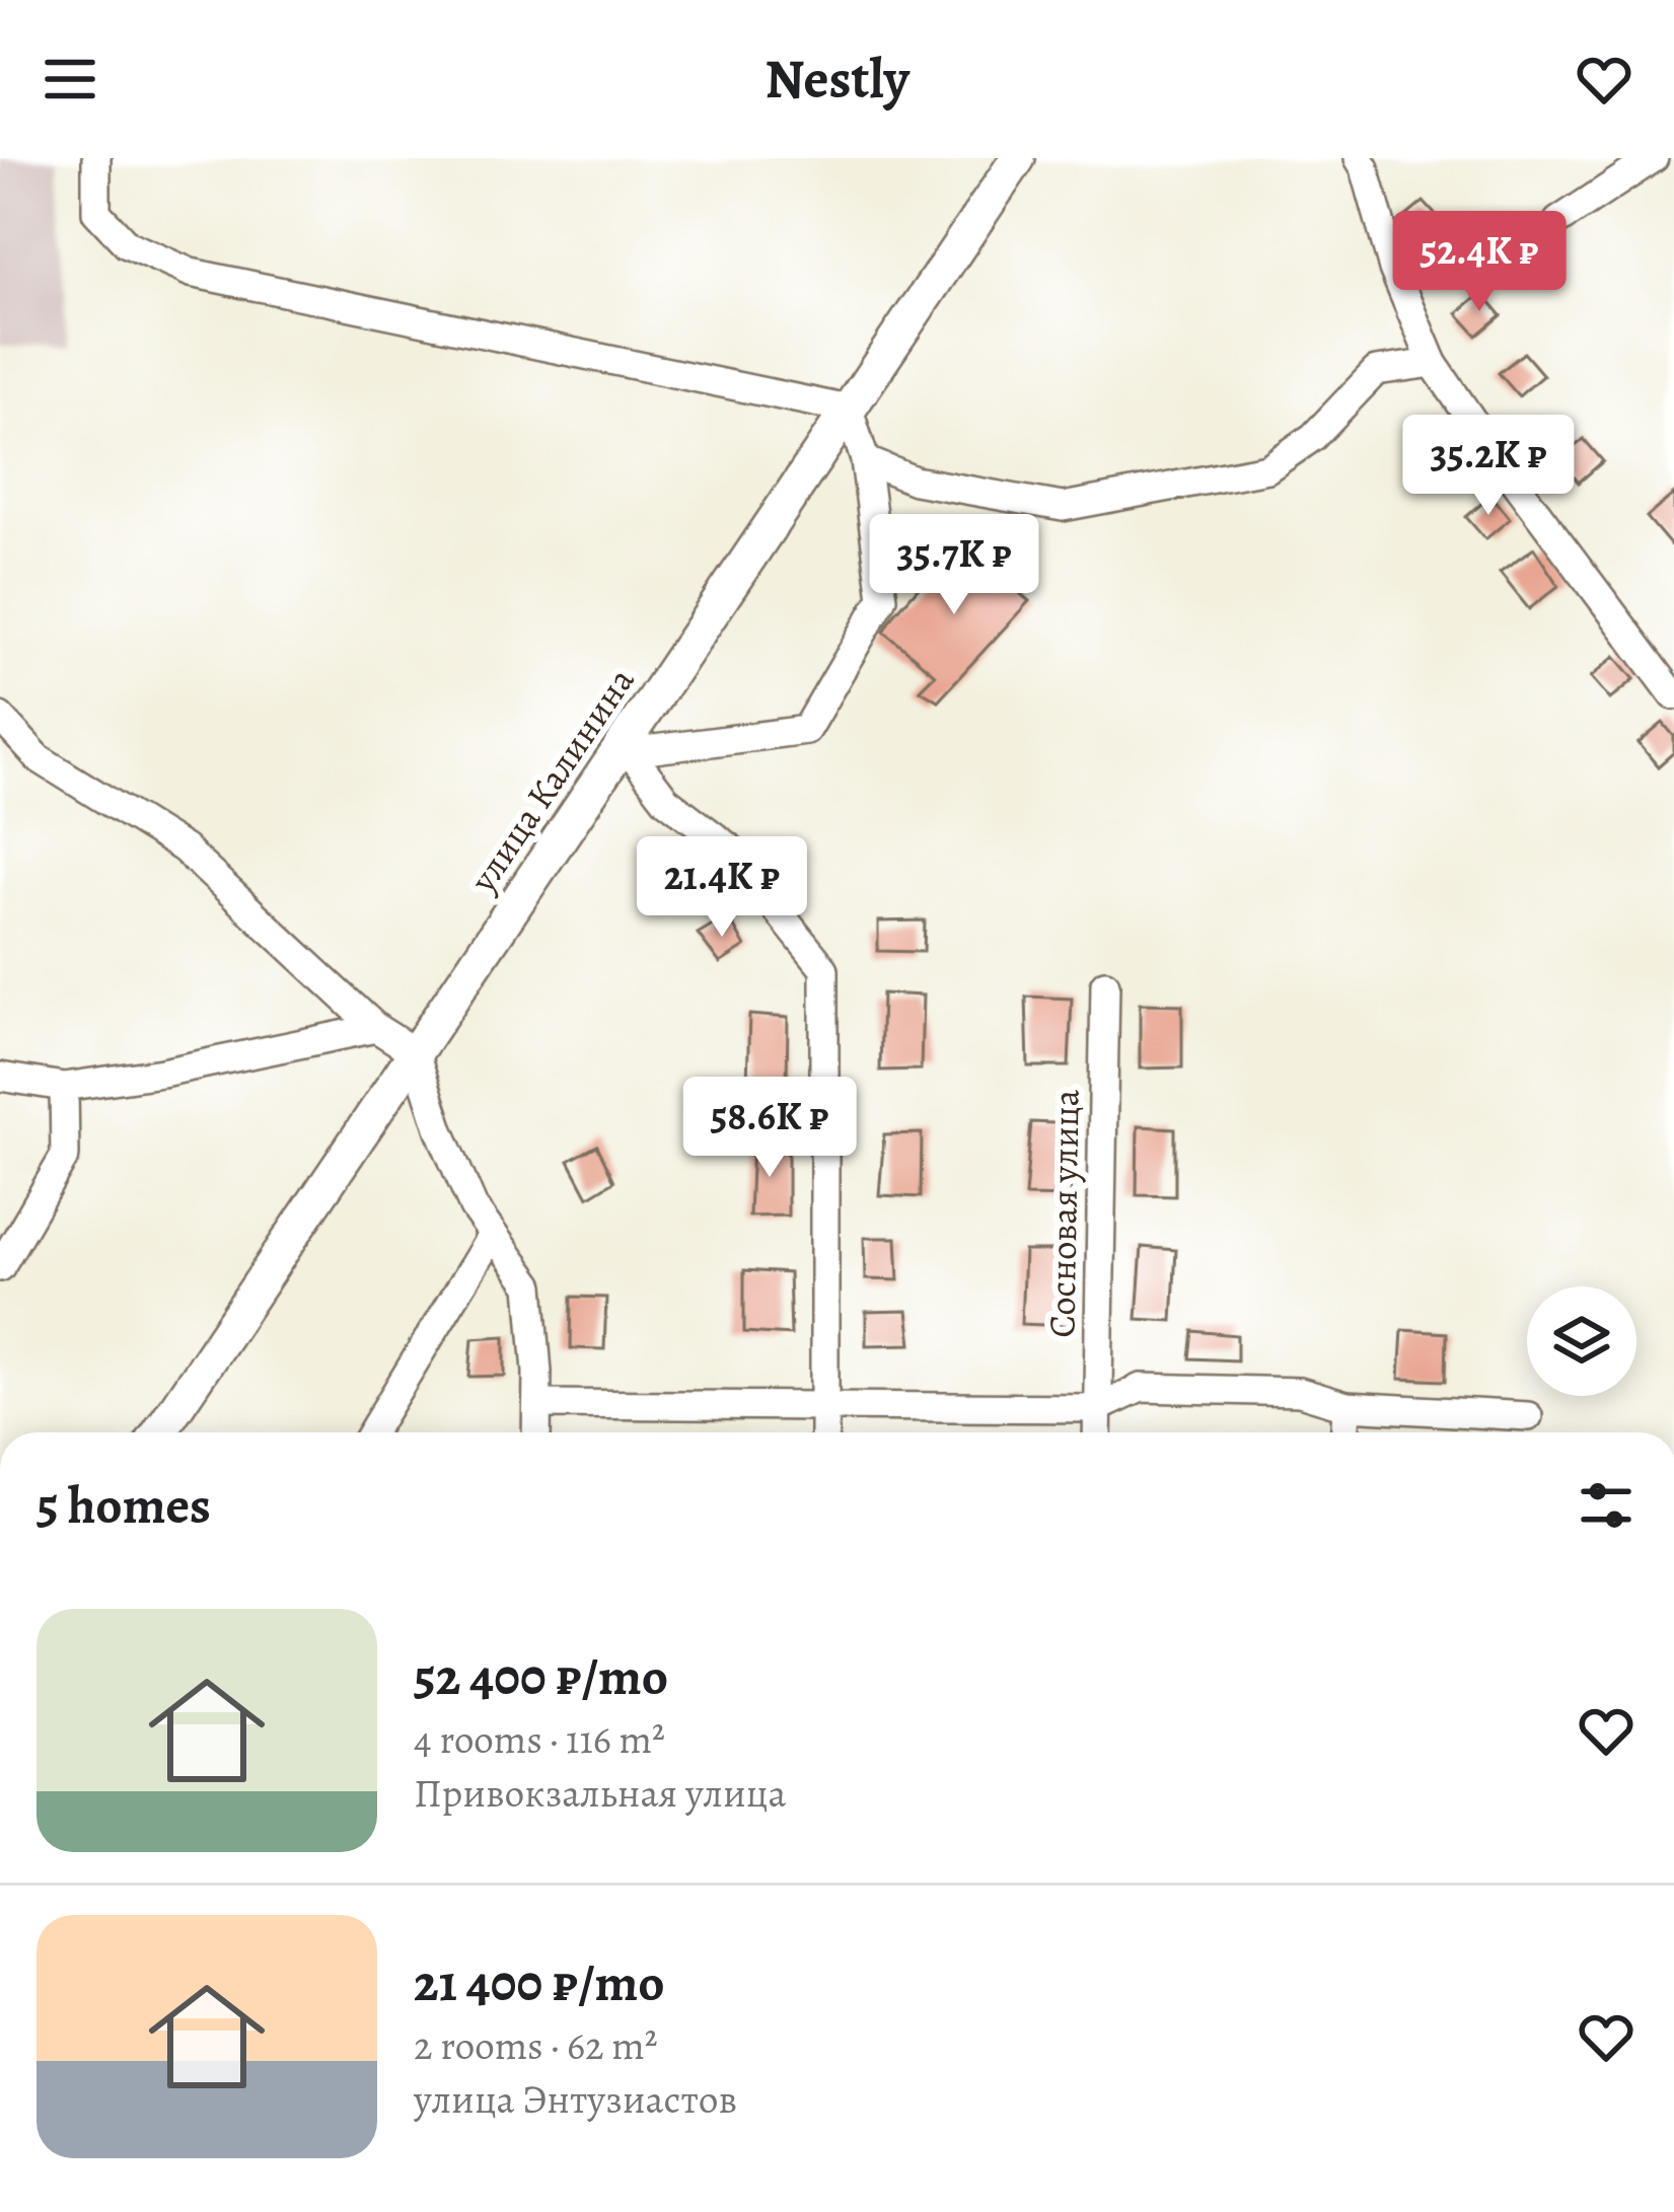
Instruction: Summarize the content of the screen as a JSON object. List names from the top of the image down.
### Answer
{
  "streets": {
    "main road": ["улица Калинина"],
    "street": ["Сосновая улица"]
  },
  "page": {
    "header": "Nestly",
    "price": [
      "52.4K ₽",
      "35.2K ₽",
      "35.7K ₽",
      "21.4K ₽",
      "58.6K ₽"
    ],
    "heading": "5 homes",
    "list": [
      {
        "name": "52 400 ₽/mo",
        "note": "4 rooms · 116 m² · Привокзальная улица"
      },
      {
        "name": "21 400 ₽/mo",
        "note": "2 rooms · 62 m² · улица Энтузиастов"
      }
    ]
  }
}
